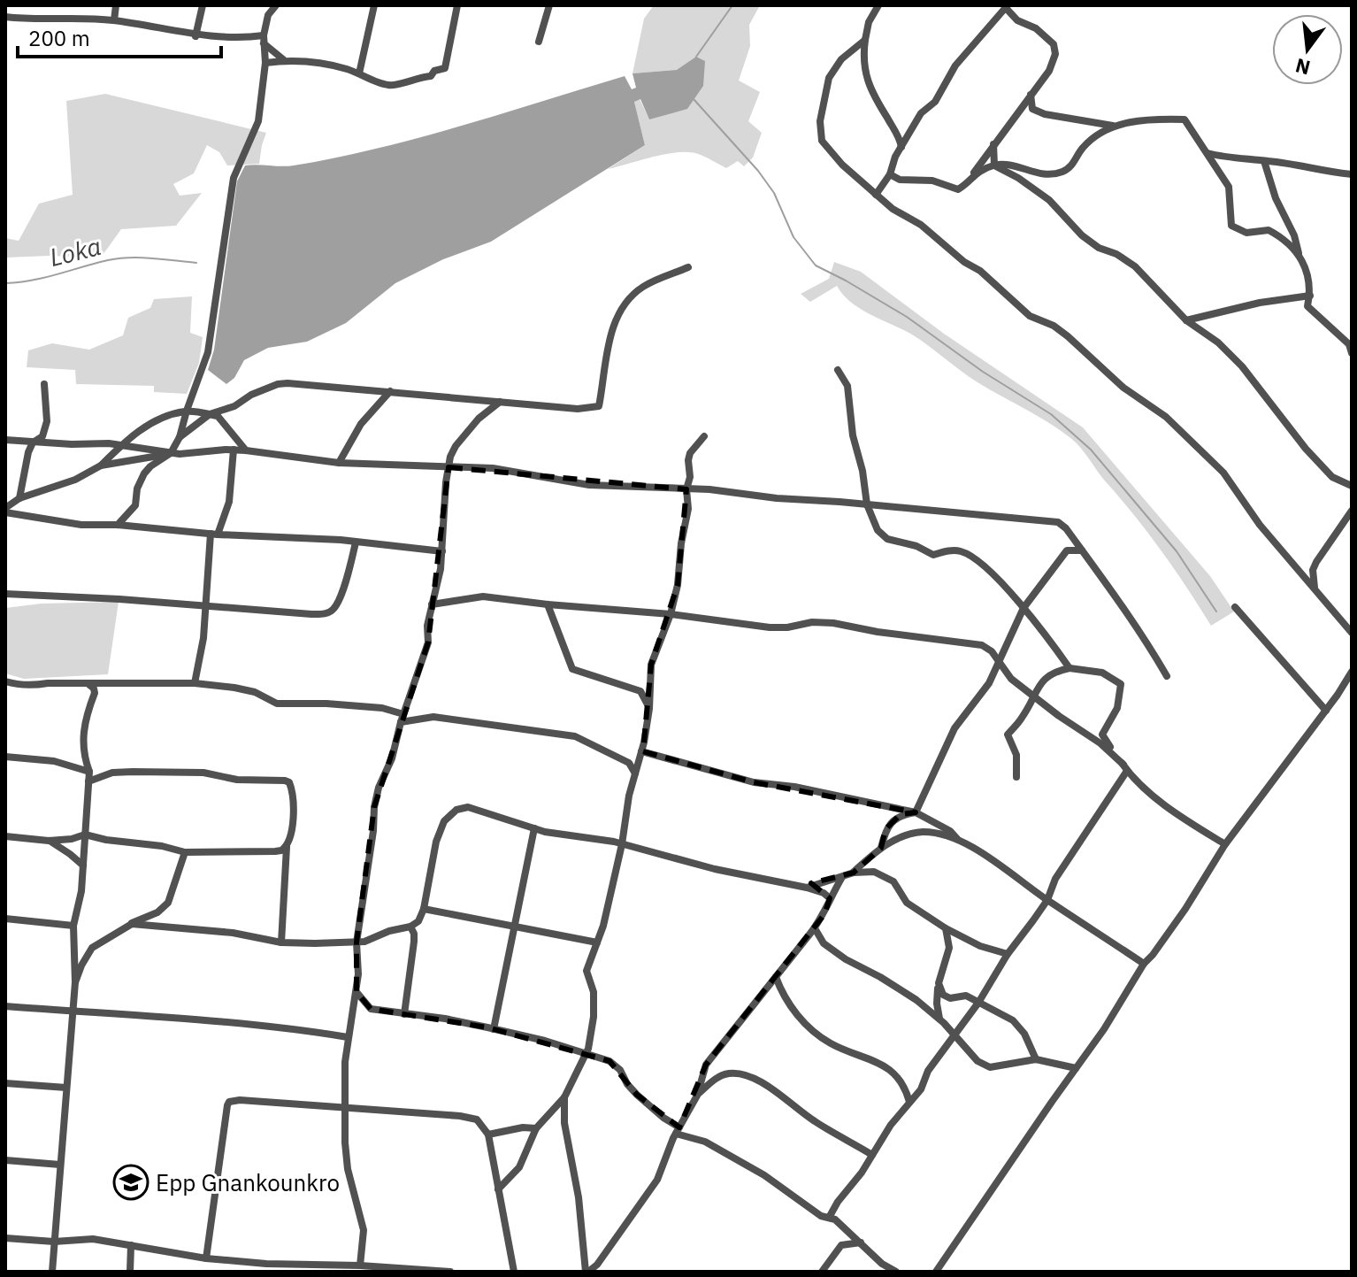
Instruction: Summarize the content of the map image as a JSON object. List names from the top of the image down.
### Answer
{
  "water": ["Loka"],
  "places": {
    "school or university": ["Epp Gnankounkro"]
  },
  "scale_bar": "200 m",
  "north": "bottom"
}
